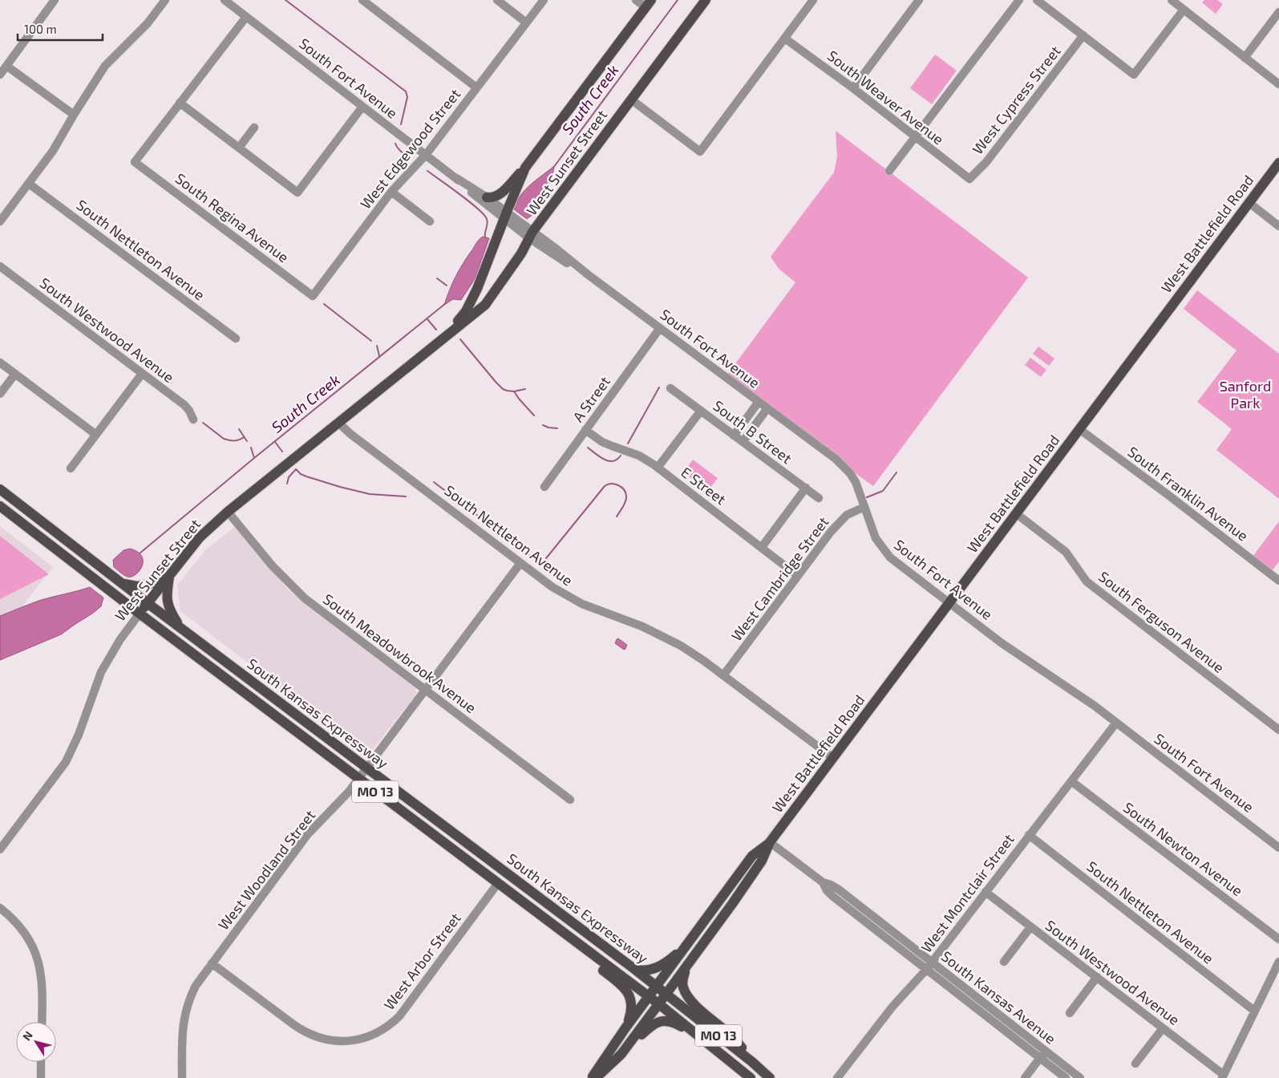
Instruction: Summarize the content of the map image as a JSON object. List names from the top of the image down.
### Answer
{
  "streets": {
    "main road": [
      "West Sunset Street",
      "West Battlefield Road",
      "South Kansas Expressway",
      "MO 13"
    ],
    "street": [
      "South Fort Avenue",
      "South Weaver Avenue",
      "West Cypress Street",
      "West Edgewood Street",
      "South Regina Avenue",
      "South Nettleton Avenue",
      "South Westwood Avenue",
      "A Street",
      "South B Street",
      "E Street",
      "South Franklin Avenue",
      "West Cambridge Street",
      "South Ferguson Avenue",
      "South Meadowbrook Avenue",
      "South Newton Avenue",
      "West Woodland Street",
      "West Montclair Street",
      "West Arbor Street",
      "South Kansas Avenue"
    ]
  },
  "crossings": [
    ["South Fort Avenue", "West Edgewood Street"],
    ["South Fort Avenue", "West Sunset Street"],
    ["South Fort Avenue", "West Battlefield Road"],
    ["South Fort Avenue", "A Street"],
    ["South Fort Avenue", "West Cambridge Street"],
    ["South Fort Avenue", "West Montclair Street"],
    ["South Weaver Avenue", "West Cypress Street"],
    ["West Edgewood Street", "South Regina Avenue"],
    ["West Sunset Street", "South Nettleton Avenue"],
    ["West Sunset Street", "South Meadowbrook Avenue"],
    ["West Sunset Street", "South Kansas Expressway"],
    ["West Battlefield Road", "South Nettleton Avenue"],
    ["West Battlefield Road", "South Franklin Avenue"],
    ["West Battlefield Road", "South Ferguson Avenue"],
    ["West Battlefield Road", "South Kansas Expressway"],
    ["West Battlefield Road", "South Kansas Avenue"],
    ["South Nettleton Avenue", "West Cambridge Street"],
    ["South Nettleton Avenue", "West Woodland Street"],
    ["South Nettleton Avenue", "West Montclair Street"],
    ["South Westwood Avenue", "West Montclair Street"],
    ["A Street", "E Street"],
    ["E Street", "West Cambridge Street"],
    ["South Meadowbrook Avenue", "West Woodland Street"],
    ["South Kansas Expressway", "West Woodland Street"],
    ["South Kansas Expressway", "West Arbor Street"],
    ["South Newton Avenue", "West Montclair Street"],
    ["West Woodland Street", "West Arbor Street"],
    ["West Montclair Street", "South Kansas Avenue"]
  ],
  "water": ["South Creek"],
  "parks": ["Sanford Park"],
  "scale_bar": "100 m",
  "north": "top left"
}
